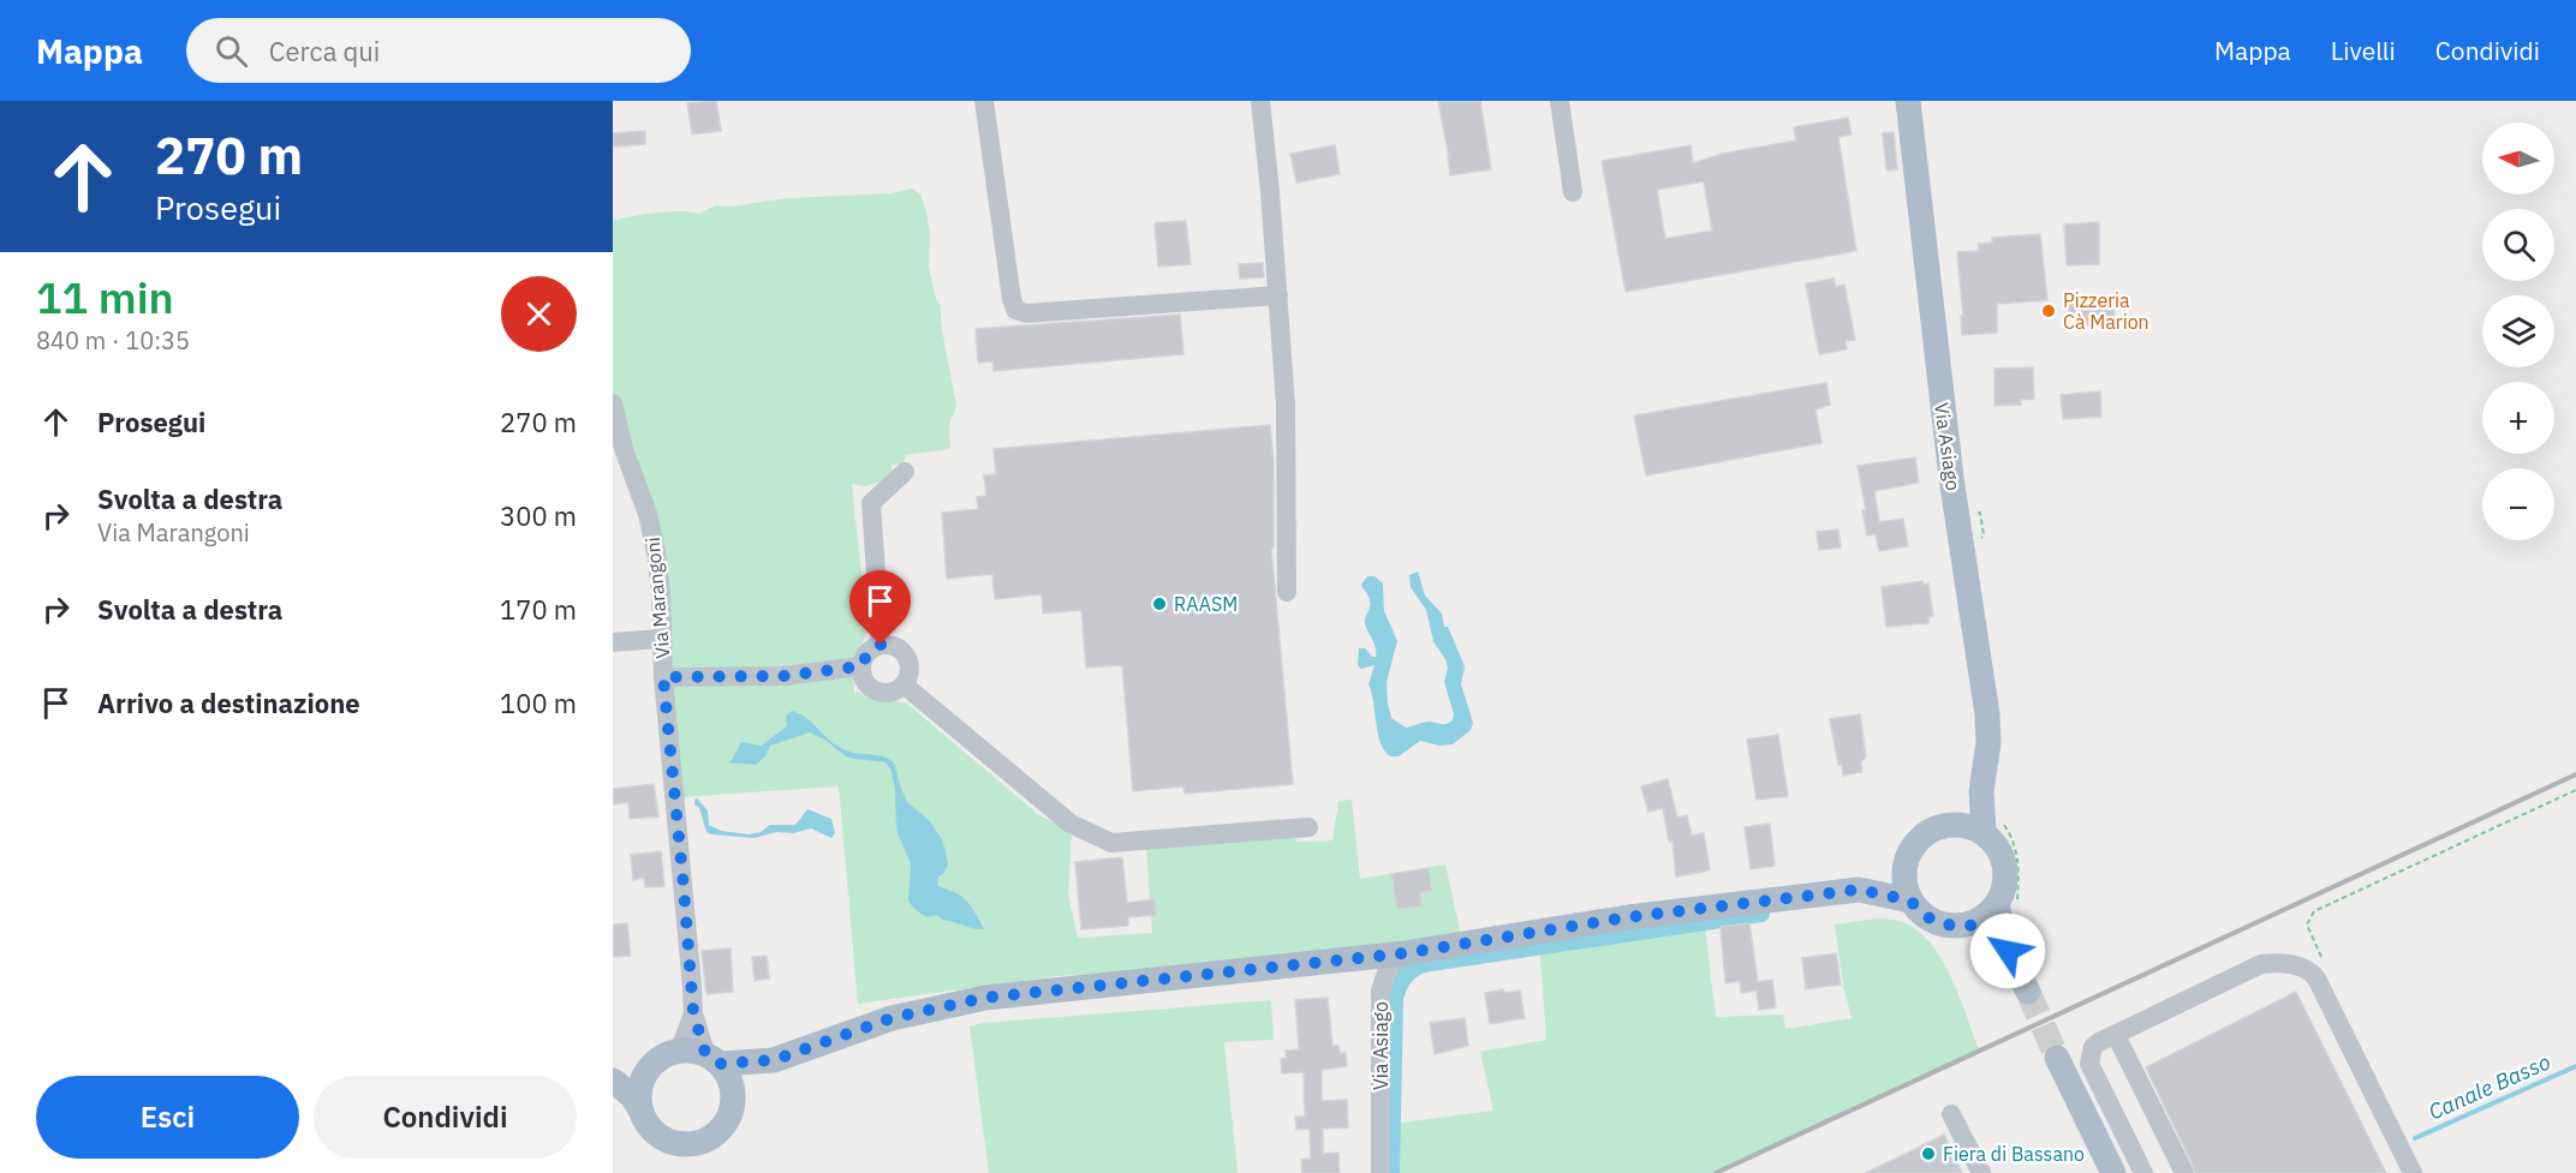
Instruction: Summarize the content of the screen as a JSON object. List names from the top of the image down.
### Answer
{
  "streets": {
    "main road": ["Via Asiago"],
    "street": ["Via Marangoni"]
  },
  "water": ["Canale Basso"],
  "places": ["Pizzeria Cà Marion", "RAASM", "Fiera di Bassano"],
  "north": "left",
  "page": {
    "header": "Mappa",
    "search": "Cerca qui",
    "nav": ["Mappa", "Livelli", "Condividi"],
    "turn": ["270 m", "Prosegui"],
    "map_buttons": ["+", "−"],
    "heading": ["11 min", "840 m · 10:35"],
    "list": [
      {
        "name": "Prosegui",
        "value": "270 m"
      },
      {
        "name": "Svolta a destra",
        "note": "Via Marangoni",
        "value": "300 m"
      },
      {
        "name": "Svolta a destra",
        "value": "170 m"
      },
      {
        "name": "Arrivo a destinazione",
        "value": "100 m"
      }
    ],
    "buttons": ["Esci", "Condividi"]
  }
}
